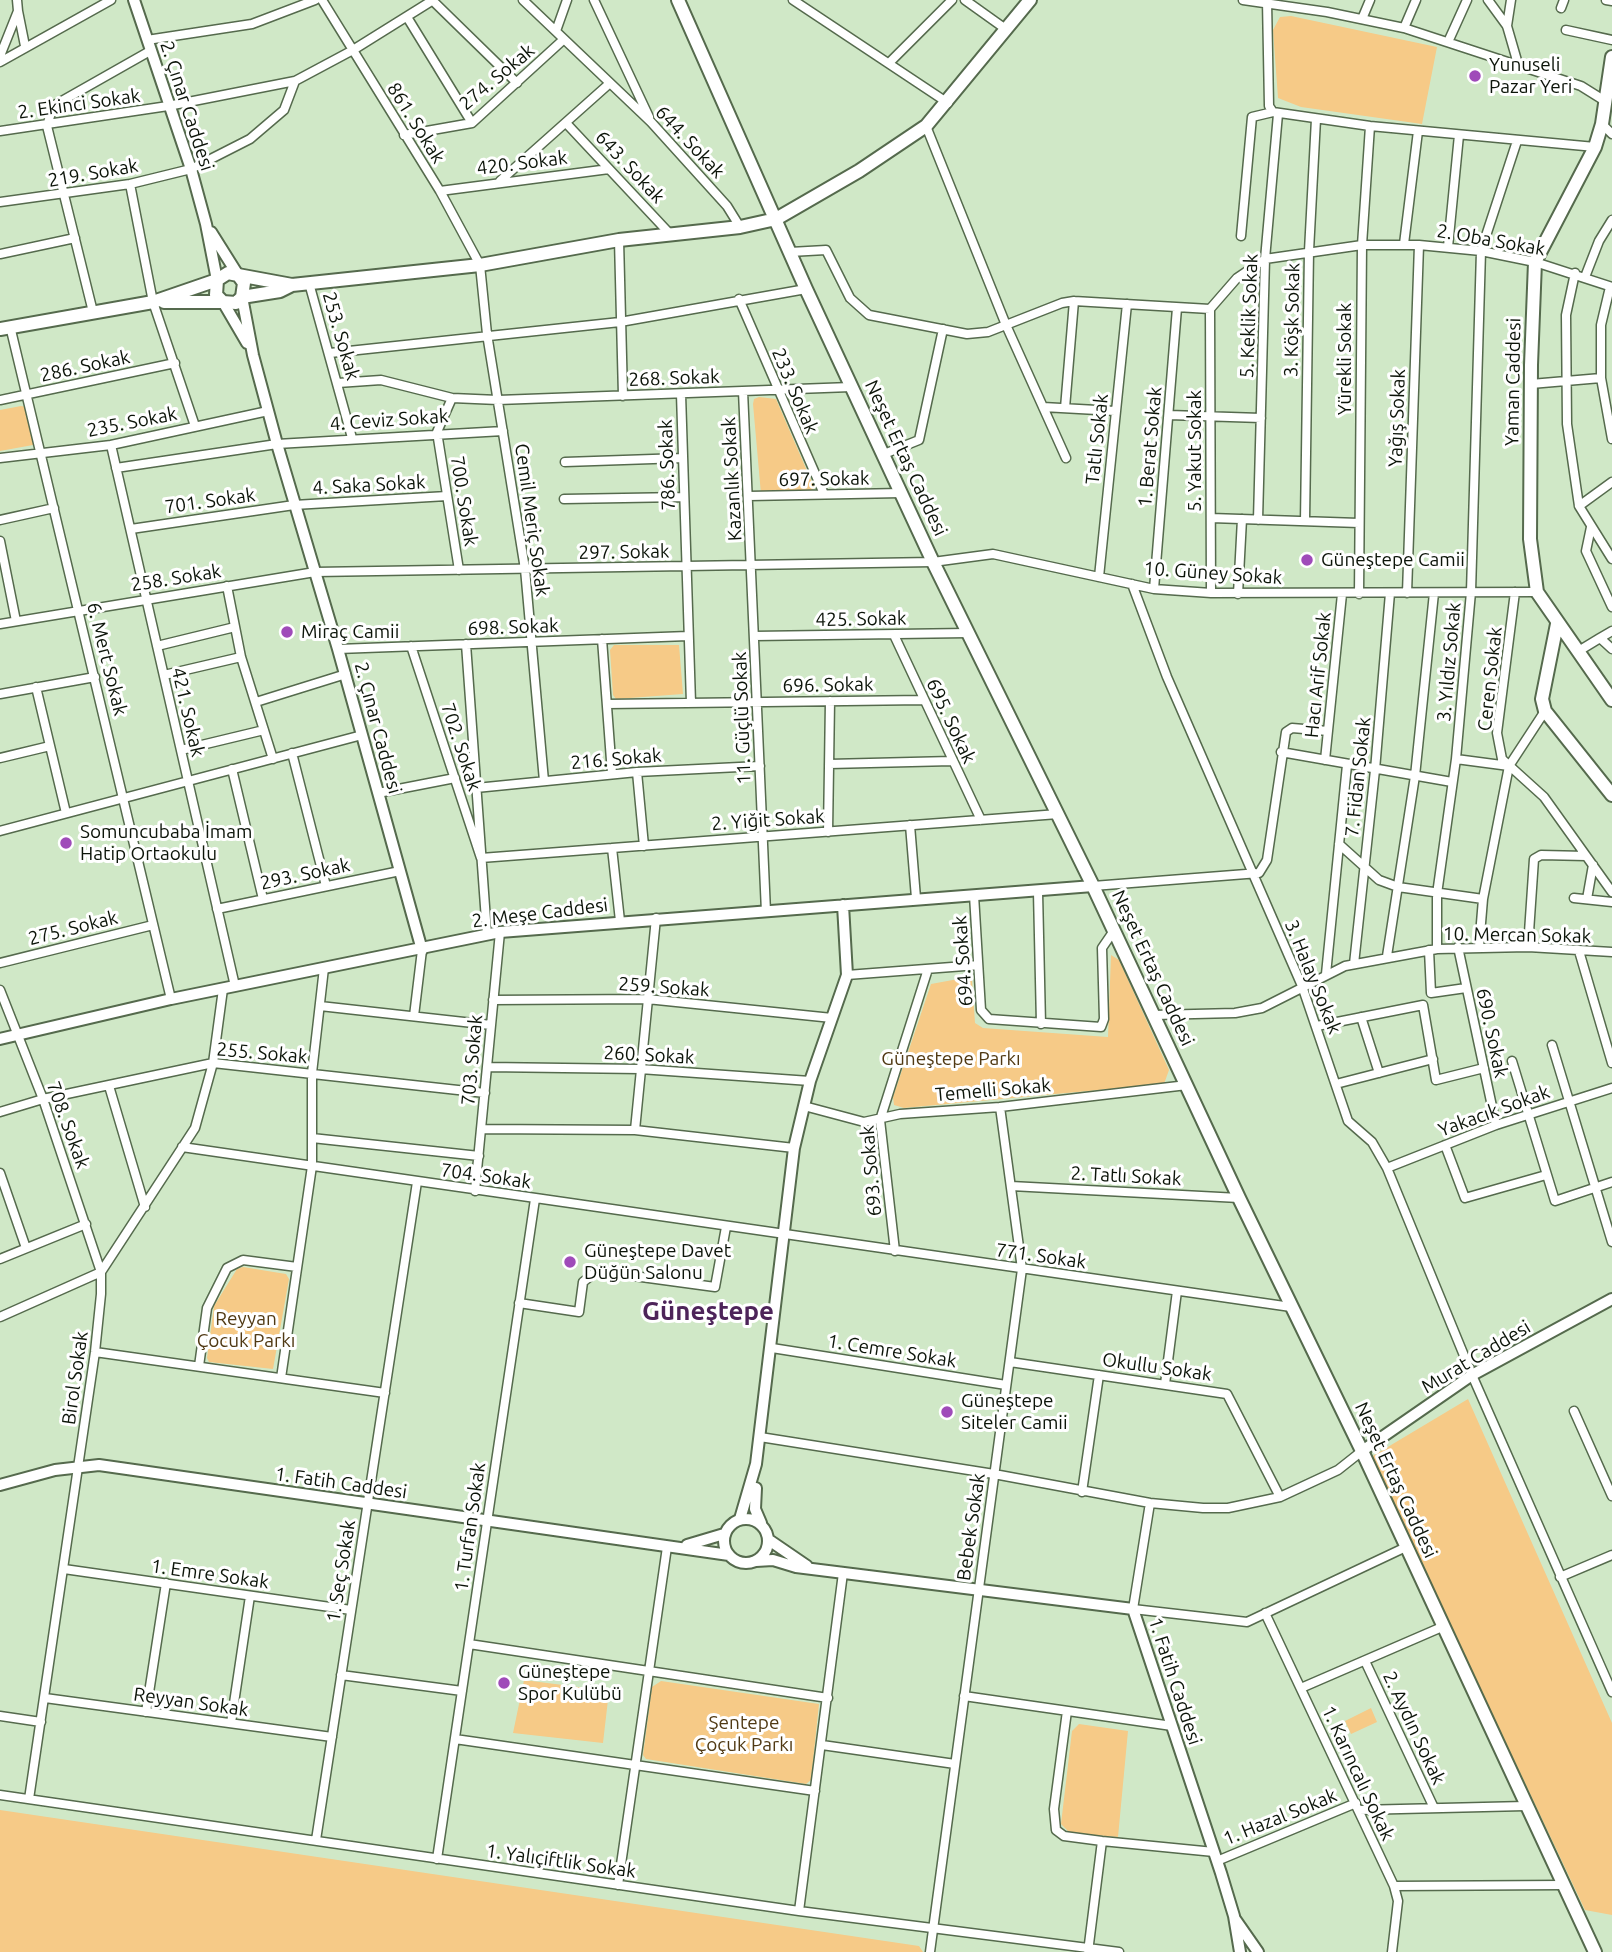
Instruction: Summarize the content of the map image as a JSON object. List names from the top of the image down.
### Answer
{
  "streets": {
    "main road": ["Yaman Caddesi", "Neşet Ertaş Caddesi"],
    "street": [
      "274. Sokak",
      "2. Ekinci Sokak",
      "2. Çınar Caddesi",
      "861. Sokak",
      "644. Sokak",
      "420. Sokak",
      "643. Sokak",
      "219. Sokak",
      "2. Oba Sokak",
      "5. Keklik Sokak",
      "3. Köşk Sokak",
      "253. Sokak",
      "Yürekli Sokak",
      "286. Sokak",
      "268. Sokak",
      "233. Sokak",
      "Yağış Sokak",
      "4. Ceviz Sokak",
      "235. Sokak",
      "Tatlı Sokak",
      "1. Berat Sokak",
      "5. Yakut Sokak",
      "786. Sokak",
      "Kazanlık Sokak",
      "697. Sokak",
      "4. Saka Sokak",
      "701. Sokak",
      "700. Sokak",
      "Cemil Meriç Sokak",
      "297. Sokak",
      "10. Güney Sokak",
      "258. Sokak",
      "425. Sokak",
      "698. Sokak",
      "6. Mert Sokak",
      "3. Yıldız Sokak",
      "Hacı Arif Sokak",
      "Ceren Sokak",
      "696. Sokak",
      "421. Sokak",
      "11. Güçlü Sokak",
      "695. Sokak",
      "702. Sokak",
      "216. Sokak",
      "7. Fidan Sokak",
      "2. Yiğit Sokak",
      "293. Sokak",
      "2. Meşe Caddesi",
      "275. Sokak",
      "10. Mercan Sokak",
      "694. Sokak",
      "3. Halay Sokak",
      "259. Sokak",
      "690. Sokak",
      "255. Sokak",
      "260. Sokak",
      "703. Sokak",
      "Temelli Sokak",
      "Yakacık Sokak",
      "708. Sokak",
      "693. Sokak",
      "704. Sokak",
      "2. Tatlı Sokak",
      "771. Sokak",
      "1. Cemre Sokak",
      "Murat Caddesi",
      "Okullu Sokak",
      "Birol Sokak",
      "1. Fatih Caddesi",
      "1. Turfan Sokak",
      "Bebek Sokak",
      "1. Seç Sokak",
      "1. Emre Sokak",
      "Reyyan Sokak",
      "2. Aydın Sokak",
      "1. Karıncalı Sokak",
      "1. Hazal Sokak",
      "1. Yalıçiftlik Sokak"
    ]
  },
  "crossings": [
    ["274. Sokak", "861. Sokak"],
    ["274. Sokak", "644. Sokak"],
    ["2. Ekinci Sokak", "2. Çınar Caddesi"],
    ["2. Ekinci Sokak", "861. Sokak"],
    ["2. Ekinci Sokak", "219. Sokak"],
    ["2. Çınar Caddesi", "219. Sokak"],
    ["2. Çınar Caddesi", "4. Ceviz Sokak"],
    ["2. Çınar Caddesi", "235. Sokak"],
    ["2. Çınar Caddesi", "4. Saka Sokak"],
    ["2. Çınar Caddesi", "701. Sokak"],
    ["2. Çınar Caddesi", "297. Sokak"],
    ["2. Çınar Caddesi", "258. Sokak"],
    ["2. Çınar Caddesi", "698. Sokak"],
    ["2. Çınar Caddesi", "293. Sokak"],
    ["2. Çınar Caddesi", "2. Meşe Caddesi"],
    ["861. Sokak", "420. Sokak"],
    ["861. Sokak", "Cemil Meriç Sokak"],
    ["420. Sokak", "643. Sokak"],
    ["2. Oba Sokak", "5. Keklik Sokak"],
    ["2. Oba Sokak", "3. Köşk Sokak"],
    ["2. Oba Sokak", "Yürekli Sokak"],
    ["2. Oba Sokak", "Yaman Caddesi"],
    ["2. Oba Sokak", "Yağış Sokak"],
    ["2. Oba Sokak", "3. Yıldız Sokak"],
    ["253. Sokak", "268. Sokak"],
    ["253. Sokak", "4. Ceviz Sokak"],
    ["Yürekli Sokak", "10. Güney Sokak"],
    ["286. Sokak", "6. Mert Sokak"],
    ["268. Sokak", "233. Sokak"],
    ["268. Sokak", "Neşet Ertaş Caddesi"],
    ["268. Sokak", "786. Sokak"],
    ["268. Sokak", "Kazanlık Sokak"],
    ["268. Sokak", "700. Sokak"],
    ["268. Sokak", "Cemil Meriç Sokak"],
    ["Yaman Caddesi", "10. Güney Sokak"],
    ["233. Sokak", "697. Sokak"],
    ["Yağış Sokak", "10. Güney Sokak"],
    ["4. Ceviz Sokak", "700. Sokak"],
    ["4. Ceviz Sokak", "Cemil Meriç Sokak"],
    ["235. Sokak", "6. Mert Sokak"],
    ["235. Sokak", "421. Sokak"],
    ["Tatlı Sokak", "10. Güney Sokak"],
    ["1. Berat Sokak", "10. Güney Sokak"],
    ["5. Yakut Sokak", "10. Güney Sokak"],
    ["Neşet Ertaş Caddesi", "697. Sokak"],
    ["Neşet Ertaş Caddesi", "297. Sokak"],
    ["Neşet Ertaş Caddesi", "10. Güney Sokak"],
    ["Neşet Ertaş Caddesi", "425. Sokak"],
    ["Neşet Ertaş Caddesi", "2. Yiğit Sokak"],
    ["Neşet Ertaş Caddesi", "2. Meşe Caddesi"],
    ["Neşet Ertaş Caddesi", "10. Mercan Sokak"],
    ["Neşet Ertaş Caddesi", "694. Sokak"],
    ["Neşet Ertaş Caddesi", "Temelli Sokak"],
    ["Neşet Ertaş Caddesi", "2. Tatlı Sokak"],
    ["Neşet Ertaş Caddesi", "771. Sokak"],
    ["Neşet Ertaş Caddesi", "Murat Caddesi"],
    ["Neşet Ertaş Caddesi", "2. Aydın Sokak"],
    ["786. Sokak", "297. Sokak"],
    ["786. Sokak", "698. Sokak"],
    ["786. Sokak", "696. Sokak"],
    ["Kazanlık Sokak", "697. Sokak"],
    ["Kazanlık Sokak", "297. Sokak"],
    ["Kazanlık Sokak", "11. Güçlü Sokak"],
    ["4. Saka Sokak", "701. Sokak"],
    ["4. Saka Sokak", "700. Sokak"],
    ["701. Sokak", "421. Sokak"],
    ["700. Sokak", "297. Sokak"],
    ["Cemil Meriç Sokak", "297. Sokak"],
    ["Cemil Meriç Sokak", "698. Sokak"],
    ["Cemil Meriç Sokak", "216. Sokak"],
    ["297. Sokak", "10. Güney Sokak"],
    ["297. Sokak", "258. Sokak"],
    ["297. Sokak", "11. Güçlü Sokak"],
    ["10. Güney Sokak", "3. Yıldız Sokak"],
    ["10. Güney Sokak", "Hacı Arif Sokak"],
    ["10. Güney Sokak", "Ceren Sokak"],
    ["10. Güney Sokak", "7. Fidan Sokak"],
    ["10. Güney Sokak", "3. Halay Sokak"],
    ["258. Sokak", "6. Mert Sokak"],
    ["258. Sokak", "421. Sokak"],
    ["425. Sokak", "11. Güçlü Sokak"],
    ["425. Sokak", "695. Sokak"],
    ["698. Sokak", "702. Sokak"],
    ["6. Mert Sokak", "2. Meşe Caddesi"],
    ["6. Mert Sokak", "275. Sokak"],
    ["3. Yıldız Sokak", "10. Mercan Sokak"],
    ["3. Yıldız Sokak", "690. Sokak"],
    ["696. Sokak", "11. Güçlü Sokak"],
    ["696. Sokak", "695. Sokak"],
    ["421. Sokak", "293. Sokak"],
    ["421. Sokak", "2. Meşe Caddesi"],
    ["11. Güçlü Sokak", "216. Sokak"],
    ["11. Güçlü Sokak", "2. Yiğit Sokak"],
    ["11. Güçlü Sokak", "2. Meşe Caddesi"],
    ["695. Sokak", "2. Yiğit Sokak"],
    ["702. Sokak", "216. Sokak"],
    ["702. Sokak", "2. Yiğit Sokak"],
    ["702. Sokak", "2. Meşe Caddesi"],
    ["7. Fidan Sokak", "10. Mercan Sokak"],
    ["2. Meşe Caddesi", "694. Sokak"],
    ["2. Meşe Caddesi", "703. Sokak"],
    ["2. Meşe Caddesi", "708. Sokak"],
    ["10. Mercan Sokak", "3. Halay Sokak"],
    ["10. Mercan Sokak", "690. Sokak"],
    ["3. Halay Sokak", "Yakacık Sokak"],
    ["3. Halay Sokak", "Murat Caddesi"],
    ["259. Sokak", "703. Sokak"],
    ["690. Sokak", "Yakacık Sokak"],
    ["255. Sokak", "703. Sokak"],
    ["255. Sokak", "708. Sokak"],
    ["260. Sokak", "703. Sokak"],
    ["703. Sokak", "704. Sokak"],
    ["Temelli Sokak", "693. Sokak"],
    ["Temelli Sokak", "Bebek Sokak"],
    ["708. Sokak", "Birol Sokak"],
    ["693. Sokak", "771. Sokak"],
    ["704. Sokak", "771. Sokak"],
    ["704. Sokak", "1. Turfan Sokak"],
    ["704. Sokak", "1. Seç Sokak"],
    ["2. Tatlı Sokak", "Bebek Sokak"],
    ["771. Sokak", "Bebek Sokak"],
    ["1. Cemre Sokak", "Bebek Sokak"],
    ["Okullu Sokak", "Bebek Sokak"],
    ["Birol Sokak", "1. Fatih Caddesi"],
    ["Birol Sokak", "1. Emre Sokak"],
    ["Birol Sokak", "Reyyan Sokak"],
    ["Birol Sokak", "1. Yalıçiftlik Sokak"],
    ["1. Fatih Caddesi", "1. Turfan Sokak"],
    ["1. Fatih Caddesi", "Bebek Sokak"],
    ["1. Fatih Caddesi", "1. Seç Sokak"],
    ["1. Fatih Caddesi", "1. Hazal Sokak"],
    ["1. Turfan Sokak", "1. Yalıçiftlik Sokak"],
    ["Bebek Sokak", "1. Yalıçiftlik Sokak"],
    ["1. Seç Sokak", "1. Emre Sokak"],
    ["1. Seç Sokak", "Reyyan Sokak"],
    ["1. Seç Sokak", "1. Yalıçiftlik Sokak"],
    ["2. Aydın Sokak", "1. Karıncalı Sokak"],
    ["2. Aydın Sokak", "1. Hazal Sokak"],
    ["1. Karıncalı Sokak", "1. Hazal Sokak"]
  ],
  "districts": ["Güneştepe"],
  "parks": ["Güneştepe Parkı", "Reyyan Çocuk Parkı", "Şentepe Çoçuk Parkı"],
  "places": [
    "Yunuseli Pazar Yeri",
    "Güneştepe Camii",
    "Miraç Camii",
    "Somuncubaba İmam Hatip Ortaokulu",
    "Güneştepe Davet Düğün Salonu",
    "Güneştepe Siteler Camii",
    "Güneştepe Spor Kulübü"
  ]
}
